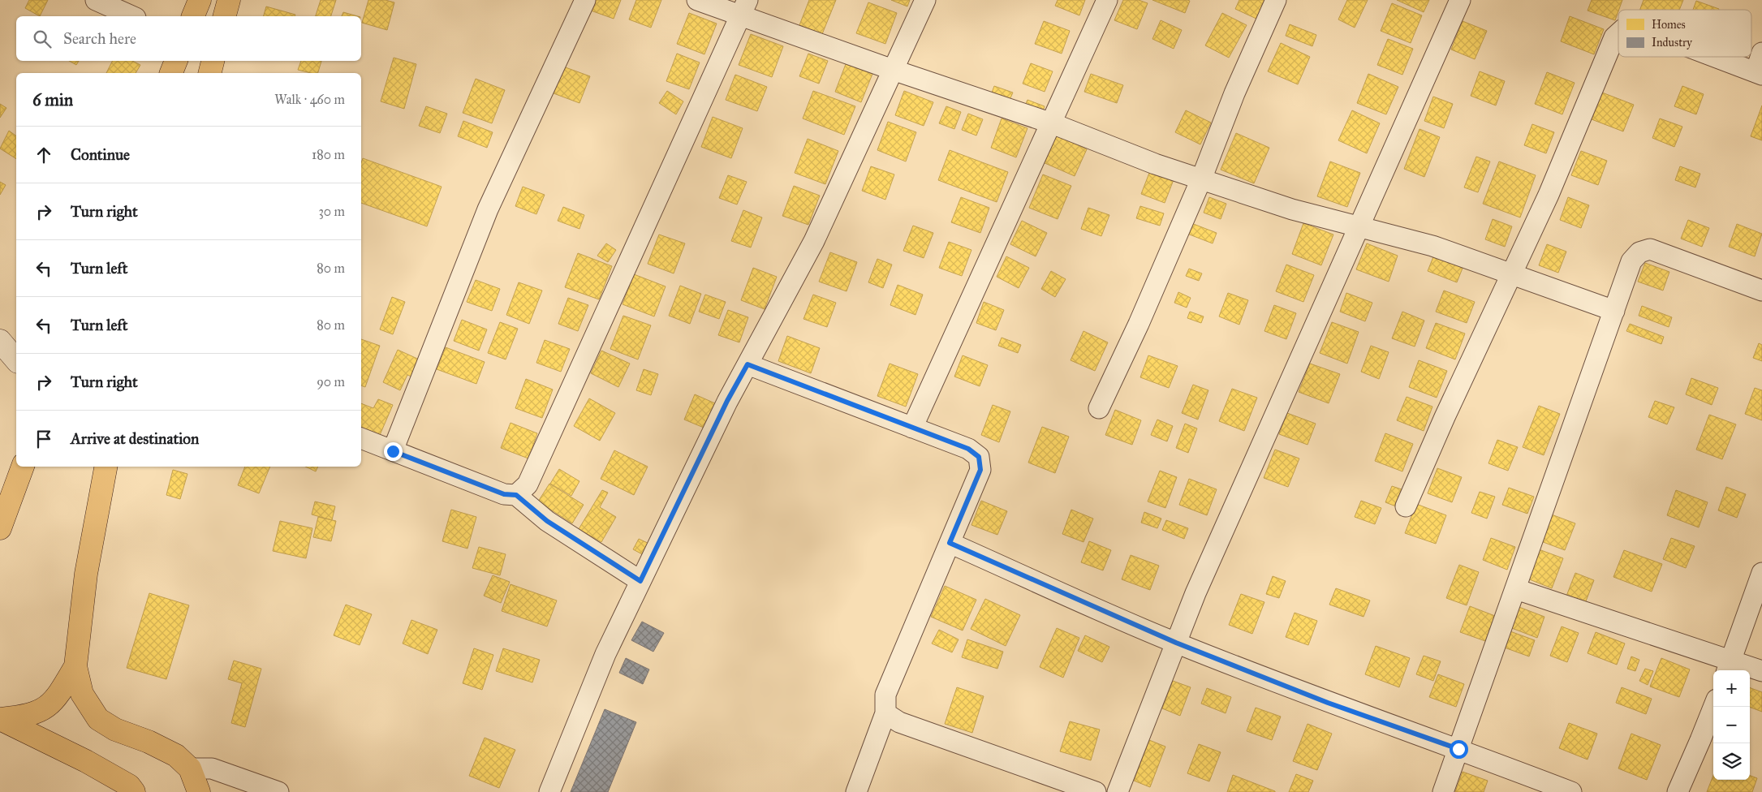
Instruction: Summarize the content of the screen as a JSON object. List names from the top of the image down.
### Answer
{
  "legend": ["Homes", "Industry"],
  "page": {
    "search": "Search here",
    "heading": ["6 min", "Walk · 460 m"],
    "list": [
      ["Continue", "180 m"],
      ["Turn right", "30 m"],
      ["Turn left", "80 m"],
      ["Turn left", "80 m"],
      ["Turn right", "90 m"],
      "Arrive at destination"
    ],
    "map_buttons": ["+", "−"]
  }
}
